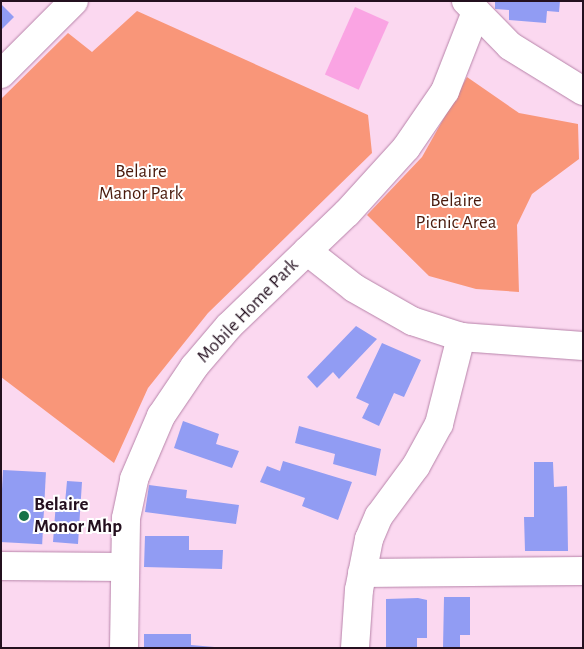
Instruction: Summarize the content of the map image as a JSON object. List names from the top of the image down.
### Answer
{
  "streets": {
    "lane": ["Mobile Home Park"]
  },
  "parks": ["Belaire Manor Park", "Belaire Picnic Area"],
  "places": ["Belaire Monor Mhp"]
}
